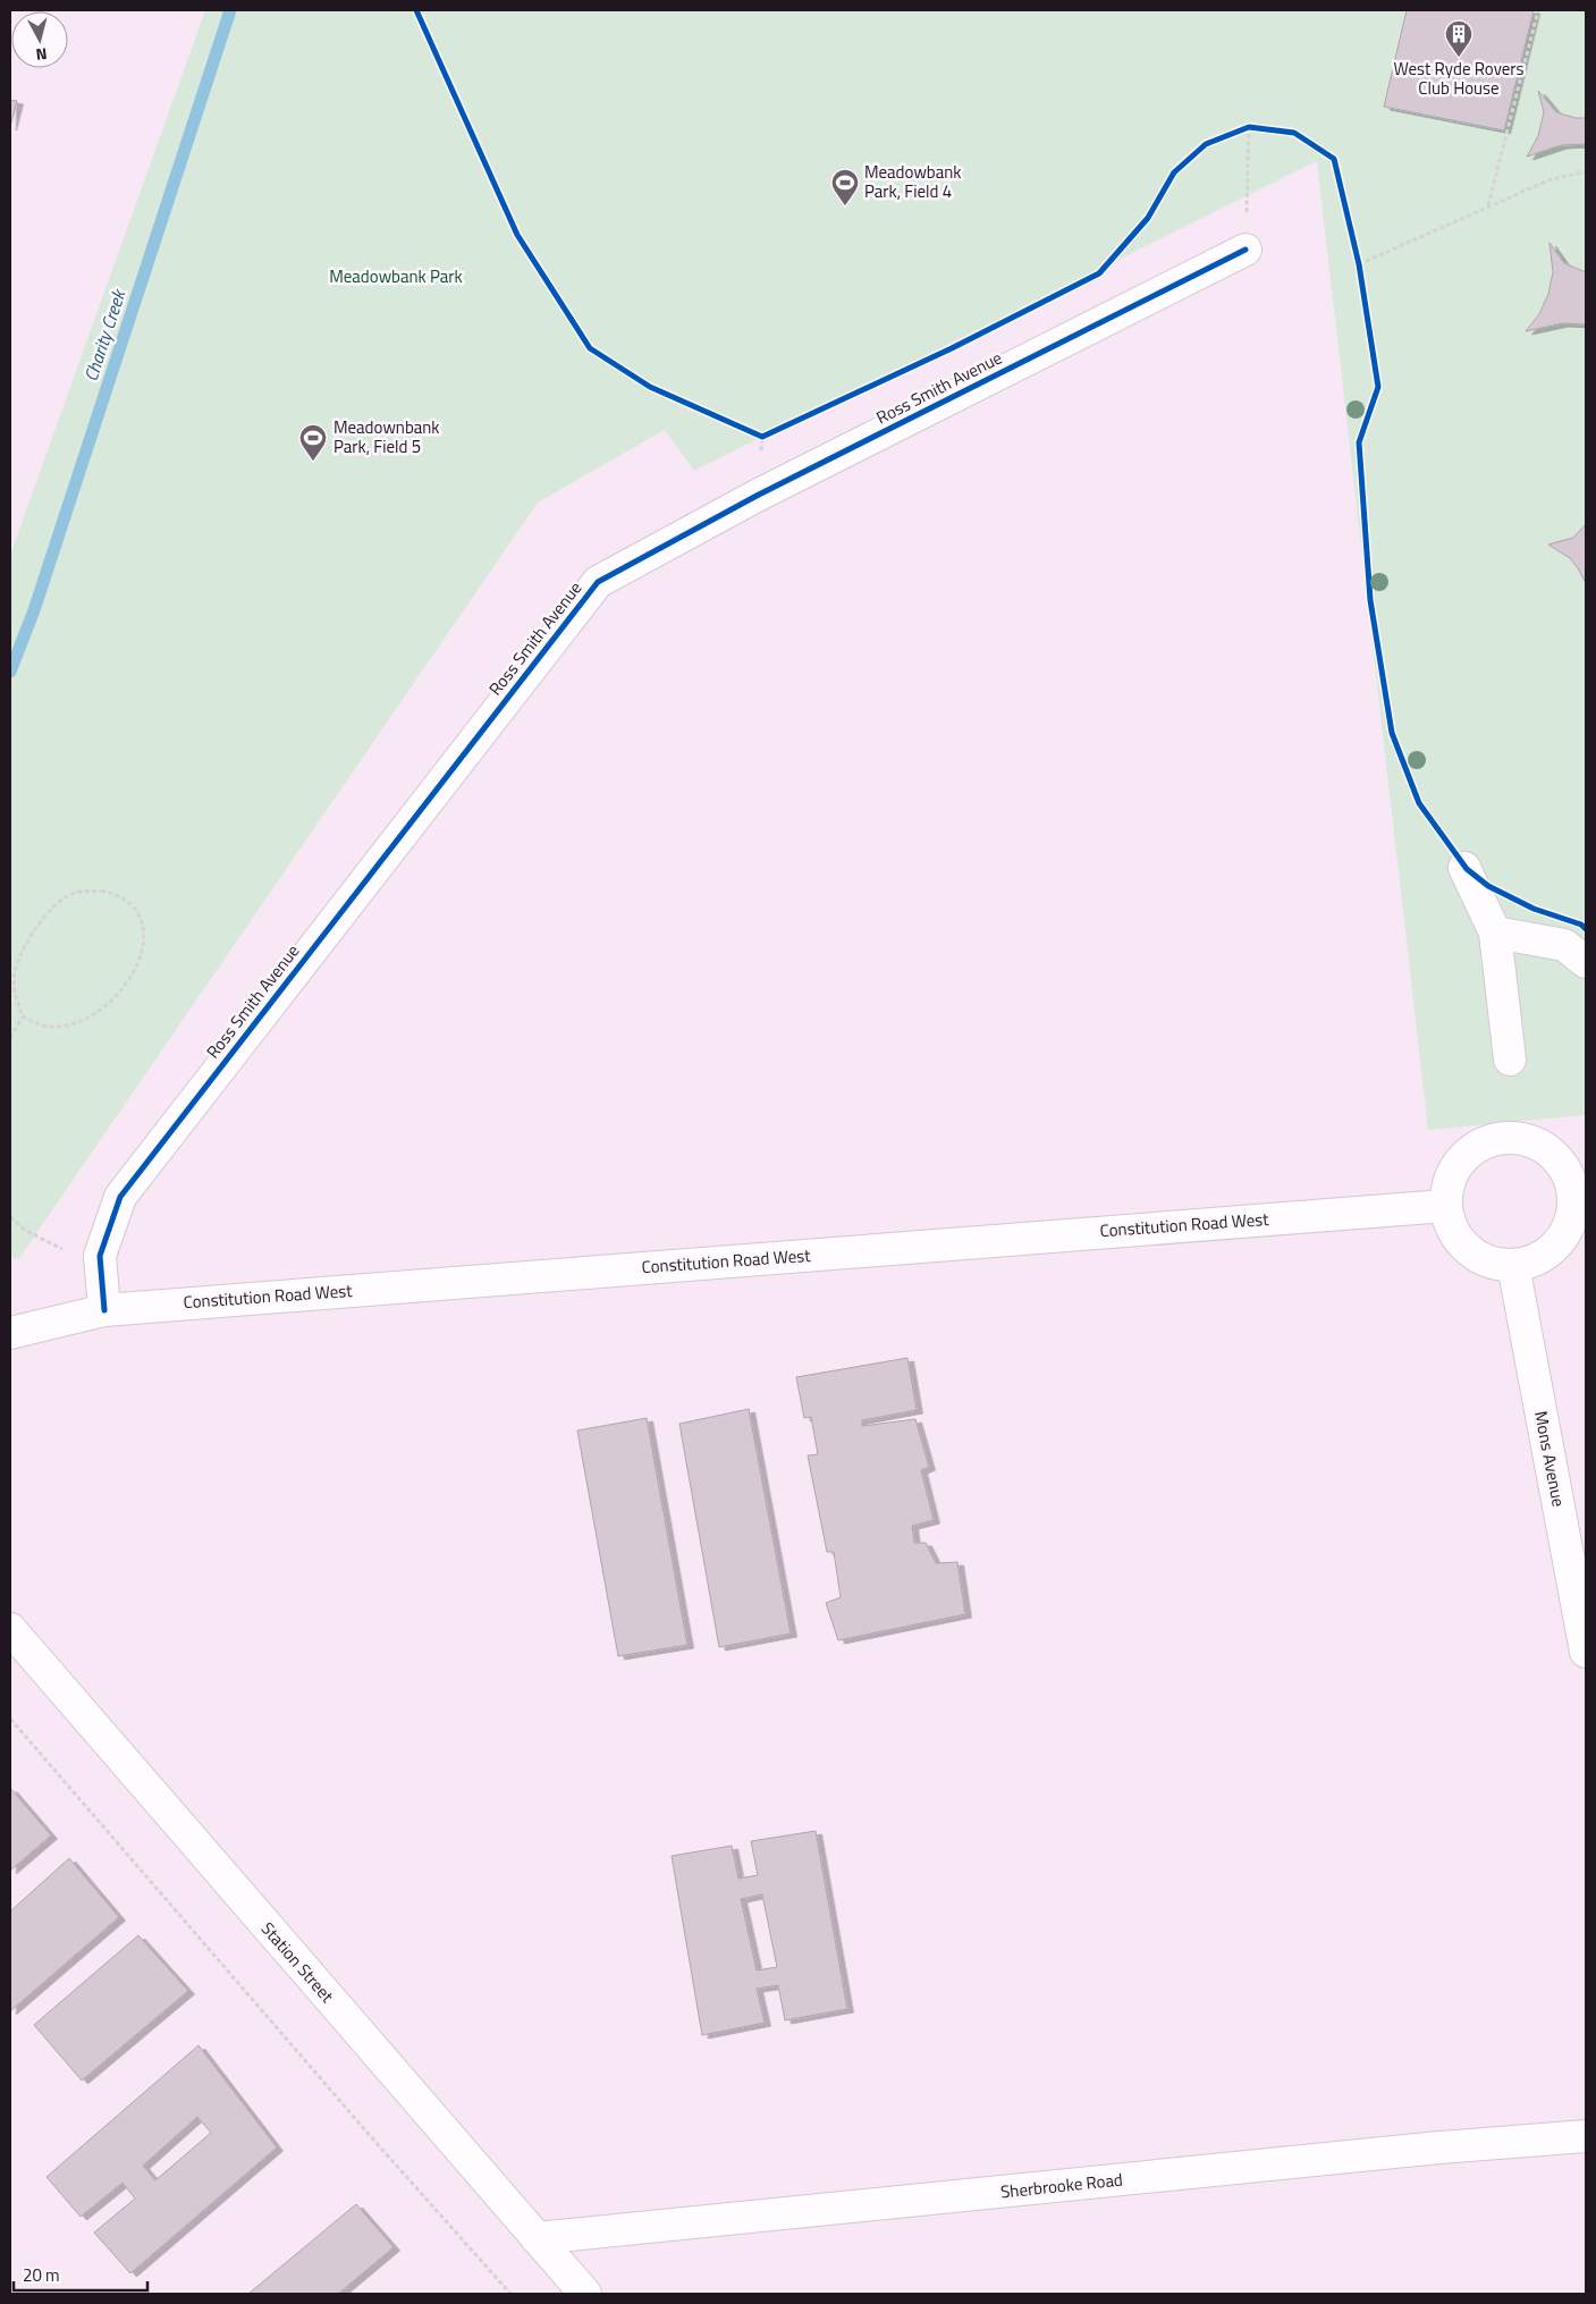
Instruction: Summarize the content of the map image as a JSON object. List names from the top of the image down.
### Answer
{
  "streets": {
    "street": [
      "Ross Smith Avenue",
      "Constitution Road West",
      "Mons Avenue",
      "Station Street",
      "Sherbrooke Road"
    ]
  },
  "crossings": [
    ["Ross Smith Avenue", "Constitution Road West"],
    ["Constitution Road West", "Mons Avenue"],
    ["Station Street", "Sherbrooke Road"]
  ],
  "water": ["Charity Creek"],
  "parks": ["Meadowbank Park"],
  "places": {
    "building": ["West Ryde Rovers Club House"],
    "sports": ["Meadowbank Park, Field 4", "Meadownbank Park, Field 5"]
  },
  "scale_bar": "20 m",
  "north": "bottom"
}
